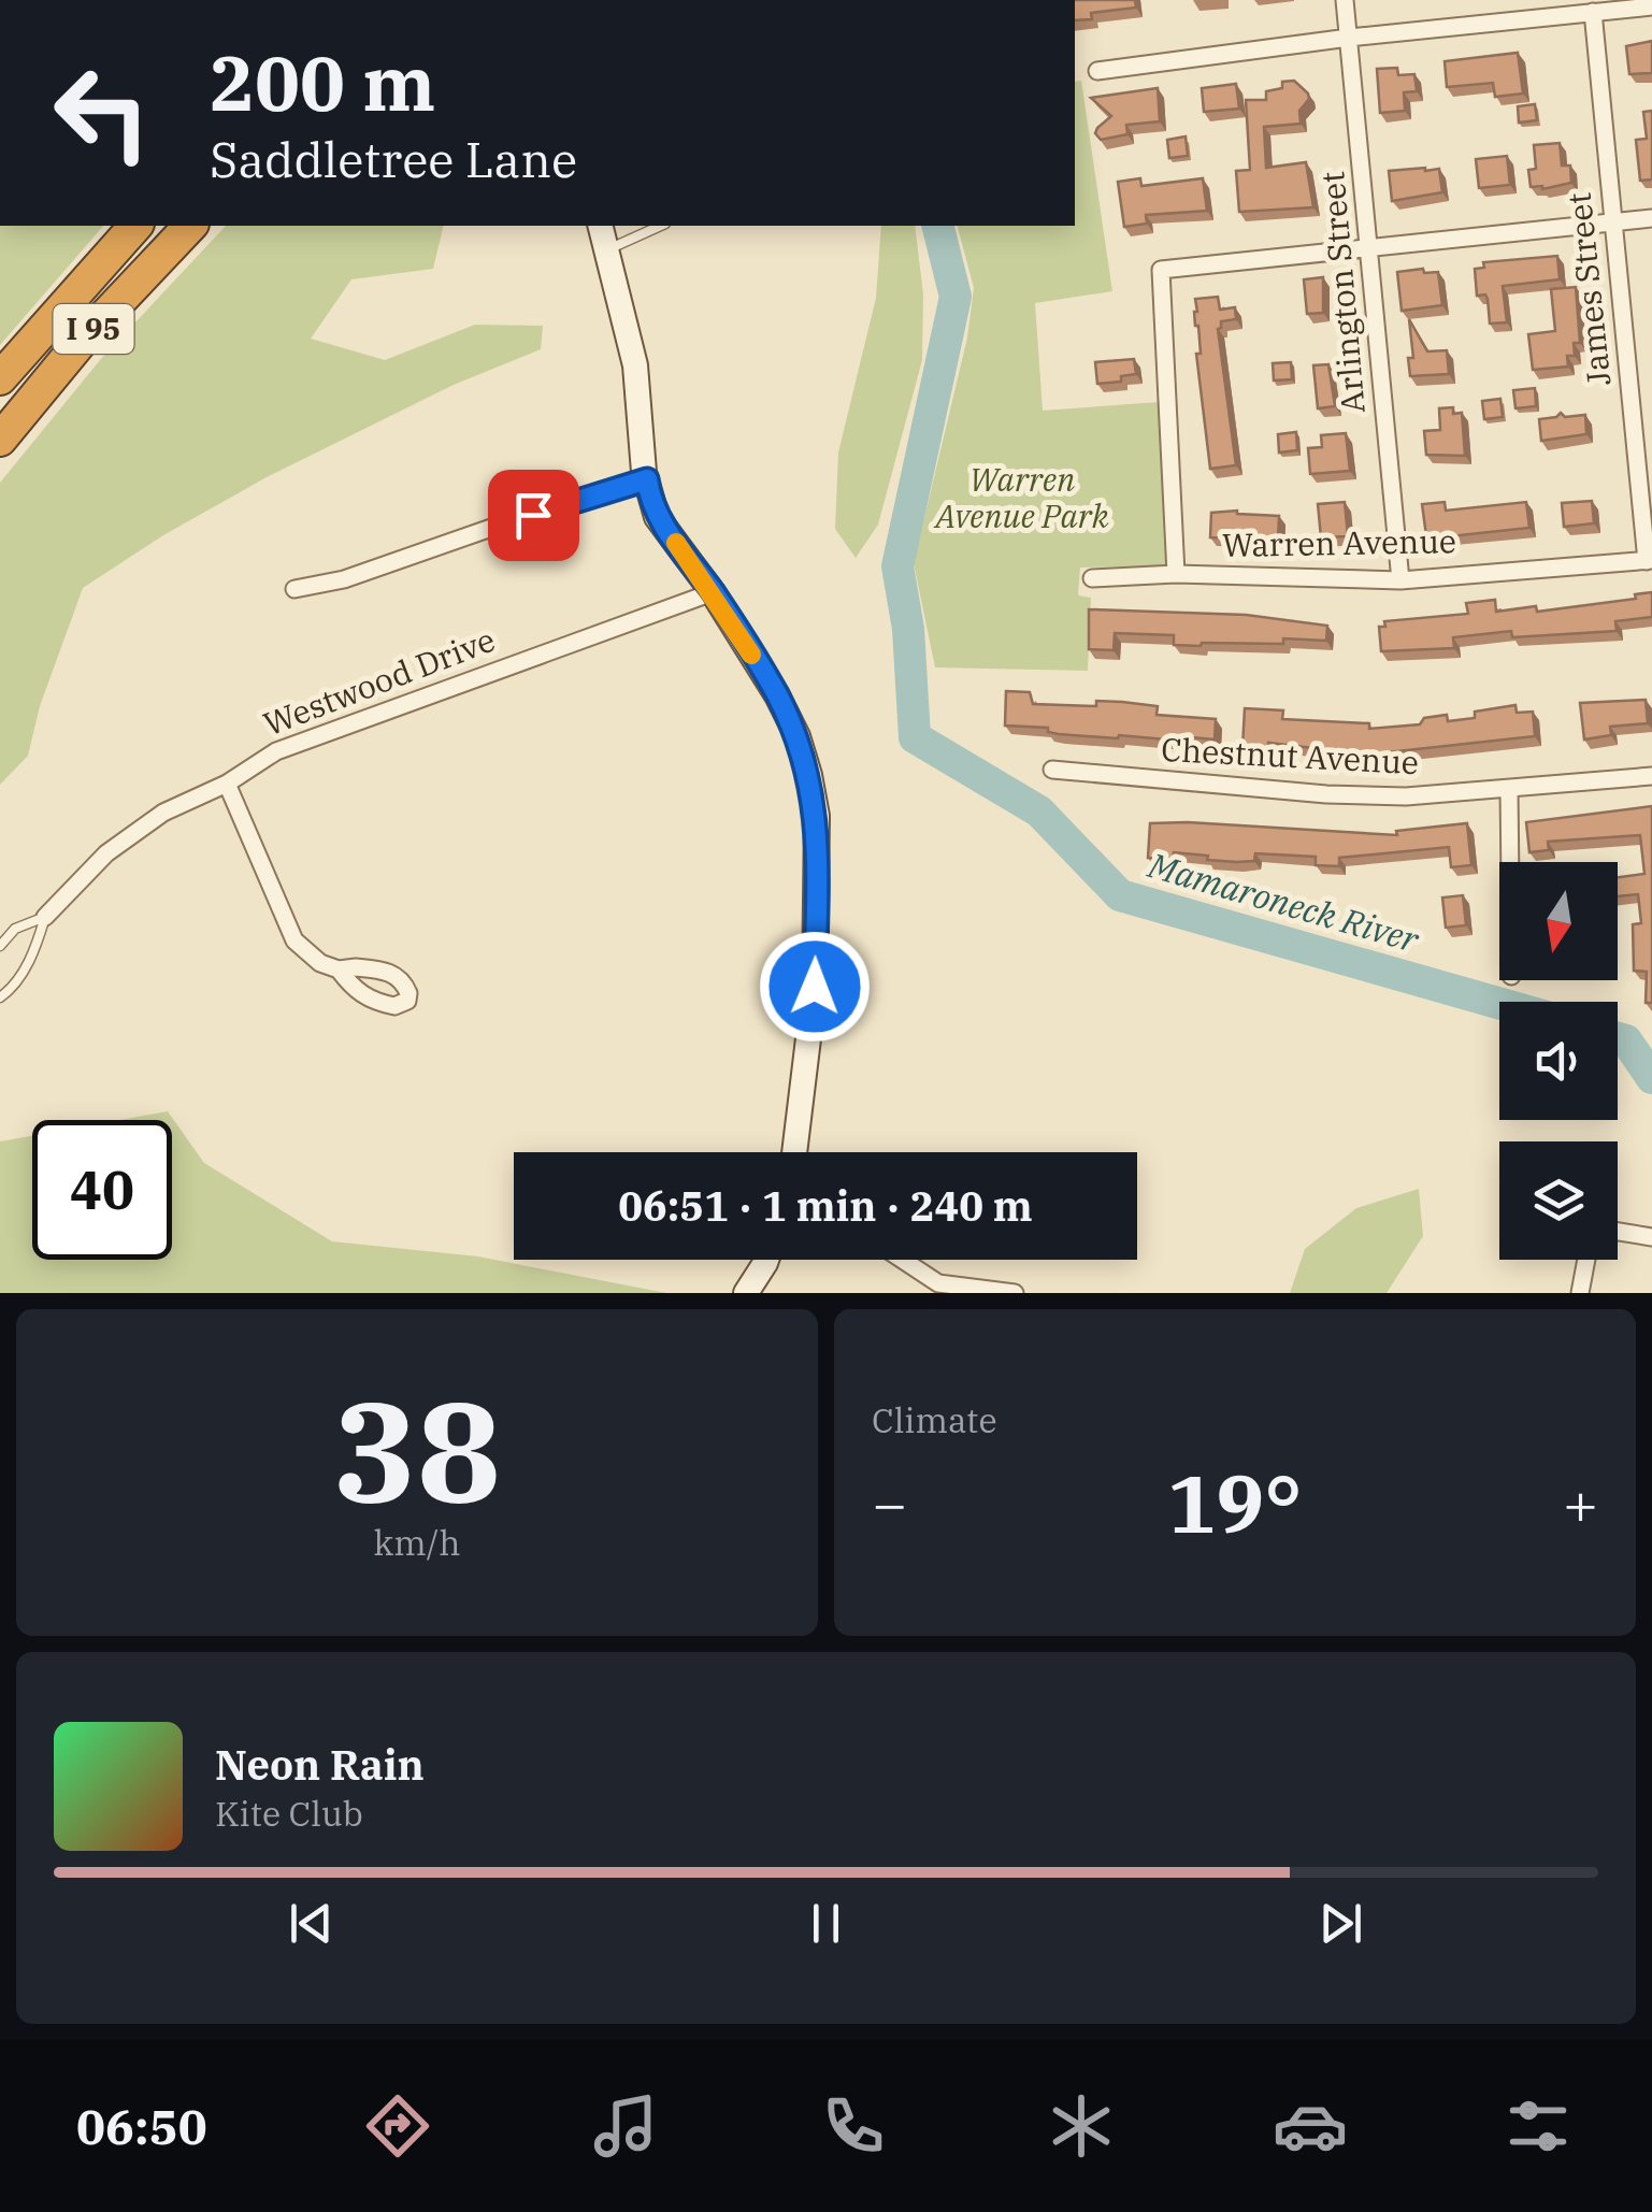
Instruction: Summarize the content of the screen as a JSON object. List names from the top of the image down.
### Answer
{
  "streets": {
    "highway": ["I 95"],
    "street": [
      "James Street",
      "Arlington Street",
      "Warren Avenue",
      "Westwood Drive",
      "Chestnut Avenue"
    ]
  },
  "crossings": [
    ["James Street", "Warren Avenue"],
    ["Arlington Street", "Warren Avenue"]
  ],
  "water": ["Mamaroneck River"],
  "parks": ["Warren Avenue Park"],
  "north": "bottom",
  "page": {
    "turn": ["200 m", "Saddletree Lane"],
    "limit": "40",
    "trip": "06:51 · 1 min · 240 m",
    "tile": [
      ["38", "km/h"],
      "Climate"
    ],
    "heat": ["−", "19°", "+"],
    "song": ["Neon Rain", "Kite Club"],
    "tabs": "06:50"
  }
}
